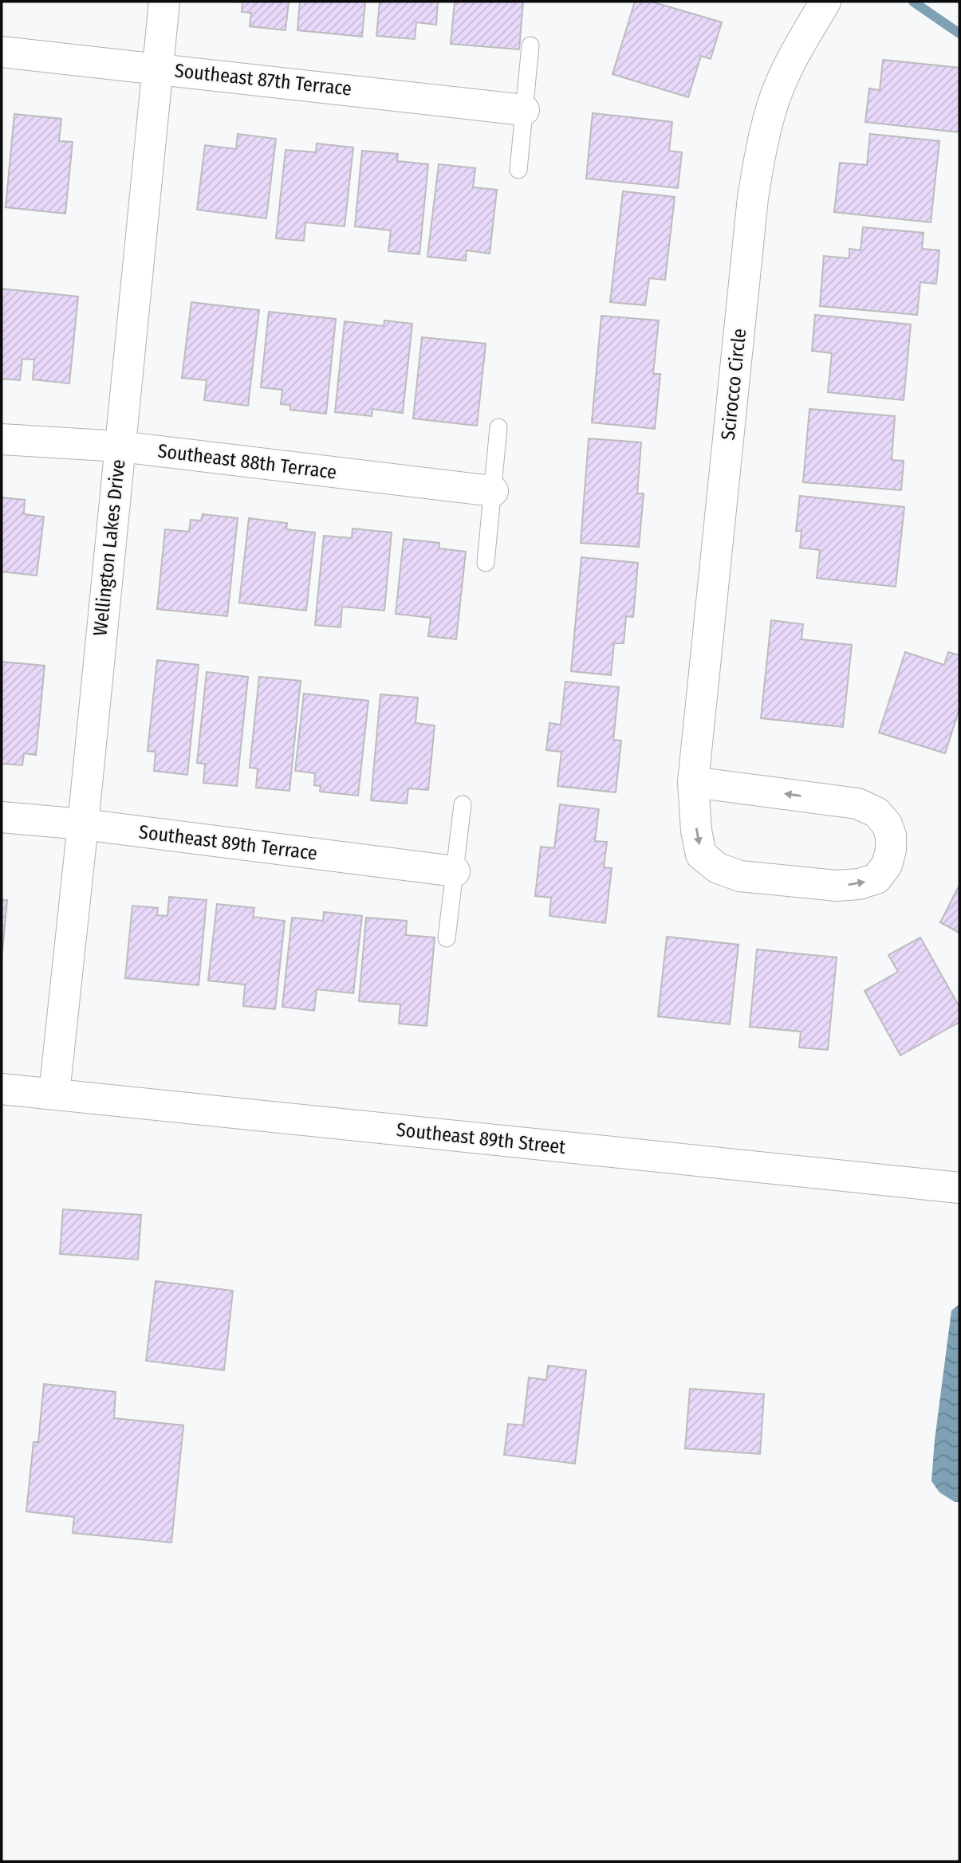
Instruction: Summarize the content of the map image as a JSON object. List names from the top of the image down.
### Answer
{
  "streets": {
    "street": [
      "Southeast 87th Terrace",
      "Scirocco Circle",
      "Southeast 88th Terrace",
      "Wellington Lakes Drive",
      "Southeast 89th Terrace",
      "Southeast 89th Street"
    ]
  },
  "crossings": [
    ["Southeast 87th Terrace", "Wellington Lakes Drive"],
    ["Southeast 88th Terrace", "Wellington Lakes Drive"],
    ["Wellington Lakes Drive", "Southeast 89th Terrace"],
    ["Wellington Lakes Drive", "Southeast 89th Street"]
  ]
}
